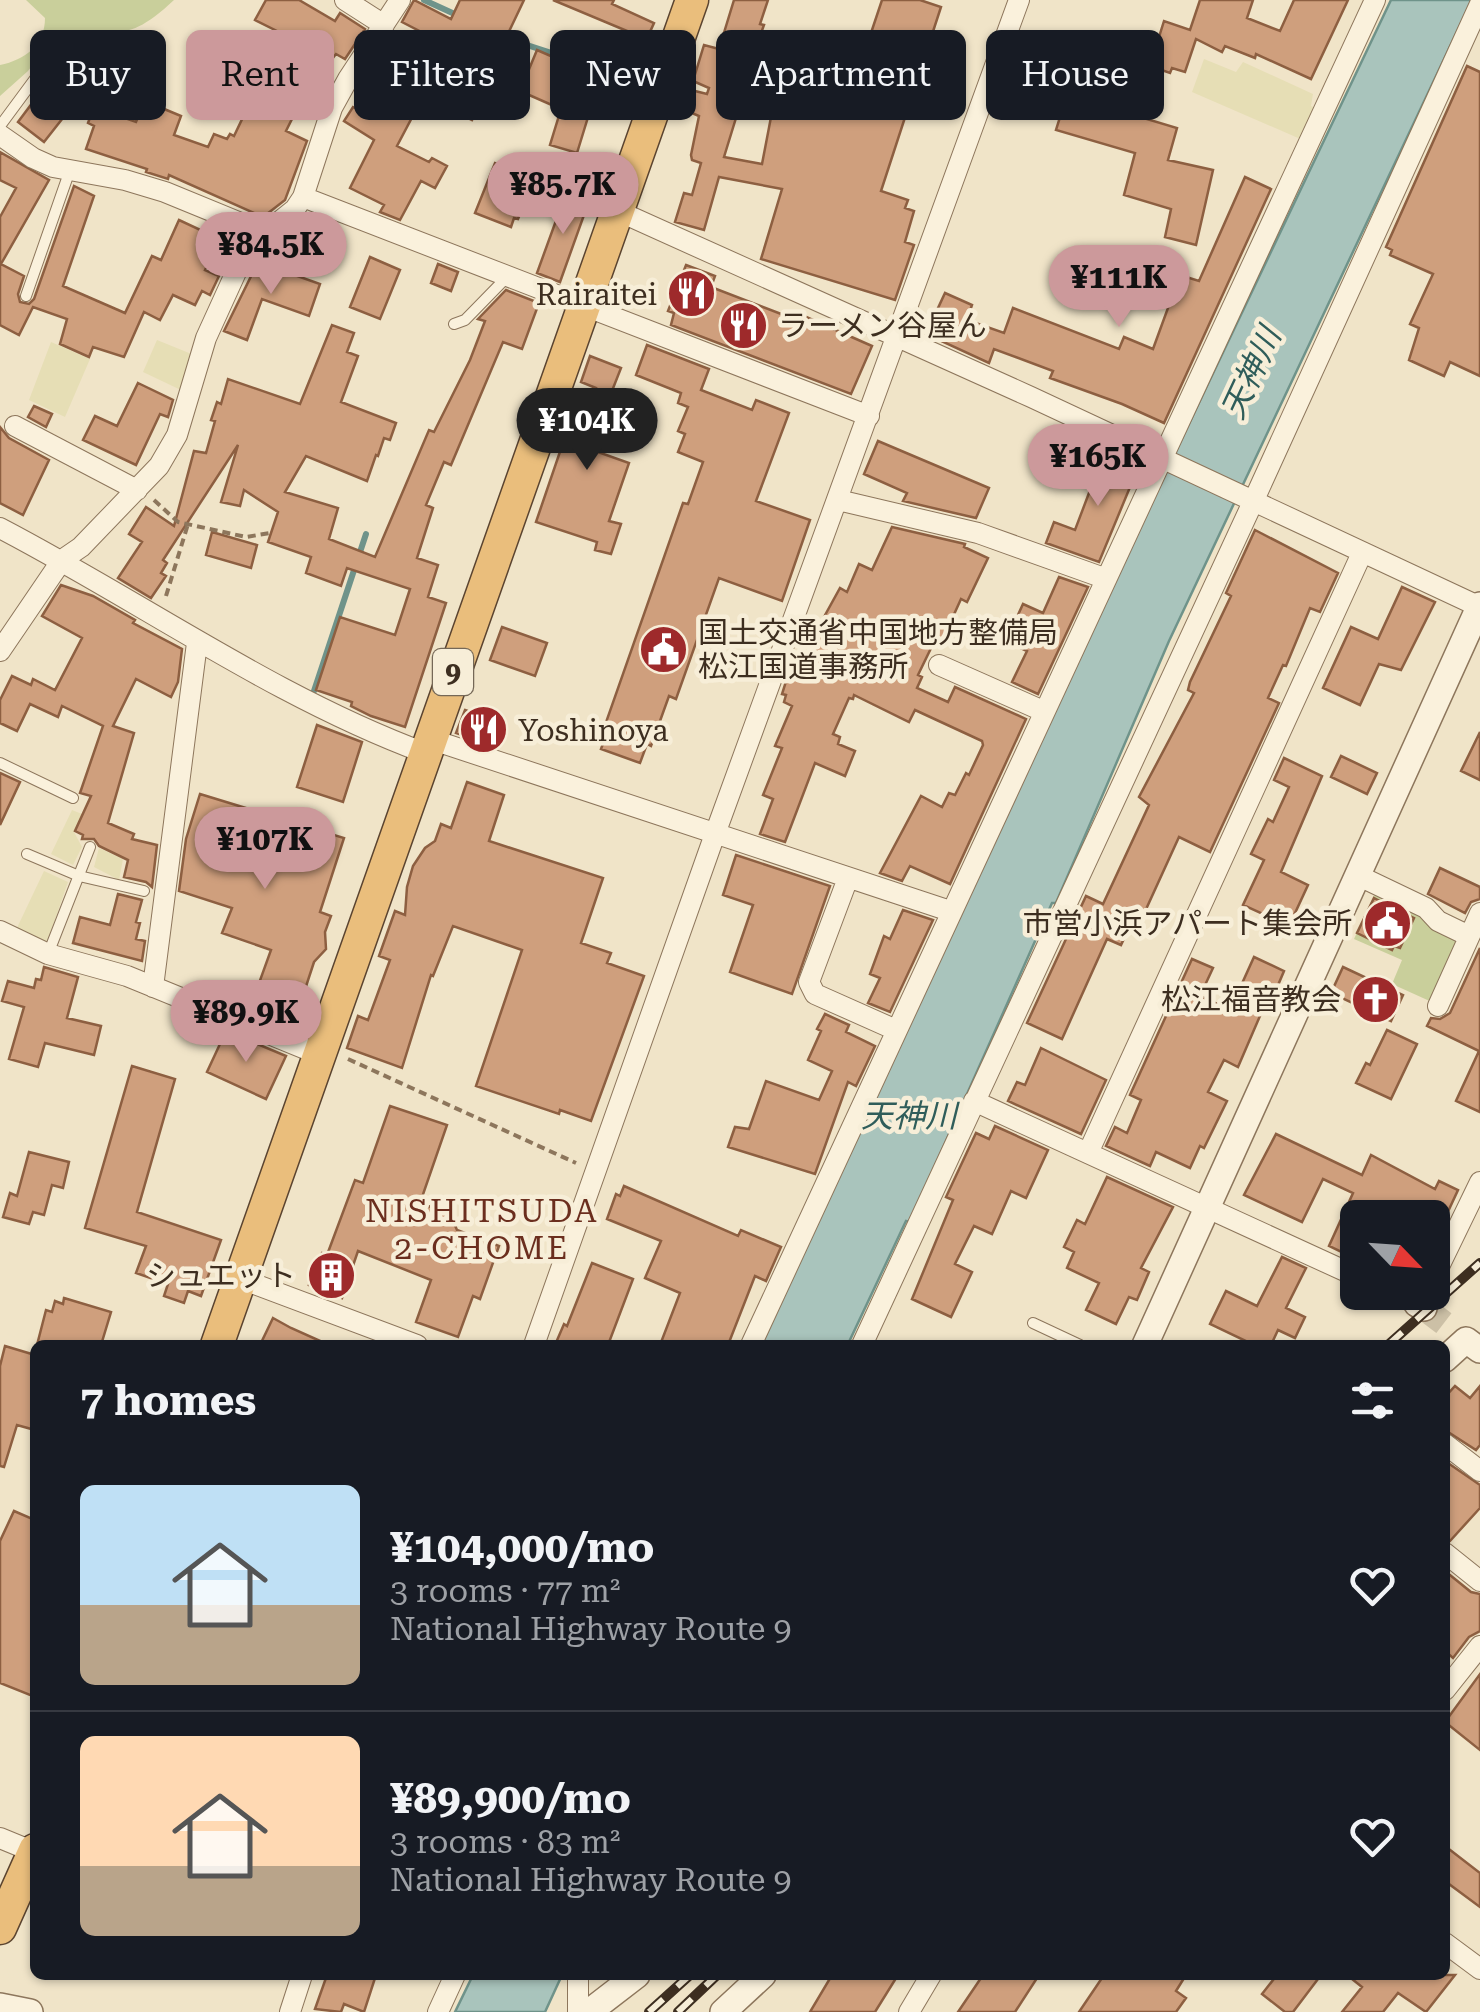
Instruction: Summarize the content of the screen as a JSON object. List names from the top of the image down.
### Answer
{
  "streets": {
    "highway": ["9"]
  },
  "districts": ["NISHITSUDA 2-CHOME"],
  "water": ["天神川"],
  "places": {
    "restaurant": ["Rairaitei", "ラーメン谷屋ん", "Yoshinoya"],
    "public building": ["国土交通省中国地方整備局 松江国道事務所", "市営小浜アパート集会所"],
    "church": ["松江福音教会"],
    "building": ["シュエット"]
  },
  "north": "bottom right",
  "page": {
    "chip": [
      "Buy",
      "Rent",
      "Filters",
      "New",
      "Apartment",
      "House"
    ],
    "price": [
      "¥85.7K",
      "¥84.5K",
      "¥111K",
      "¥104K",
      "¥165K",
      "¥107K",
      "¥89.9K"
    ],
    "heading": "7 homes",
    "list": [
      {
        "name": "¥104,000/mo",
        "note": "3 rooms · 77 m² · National Highway Route 9"
      },
      {
        "name": "¥89,900/mo",
        "note": "3 rooms · 83 m² · National Highway Route 9"
      }
    ]
  }
}
